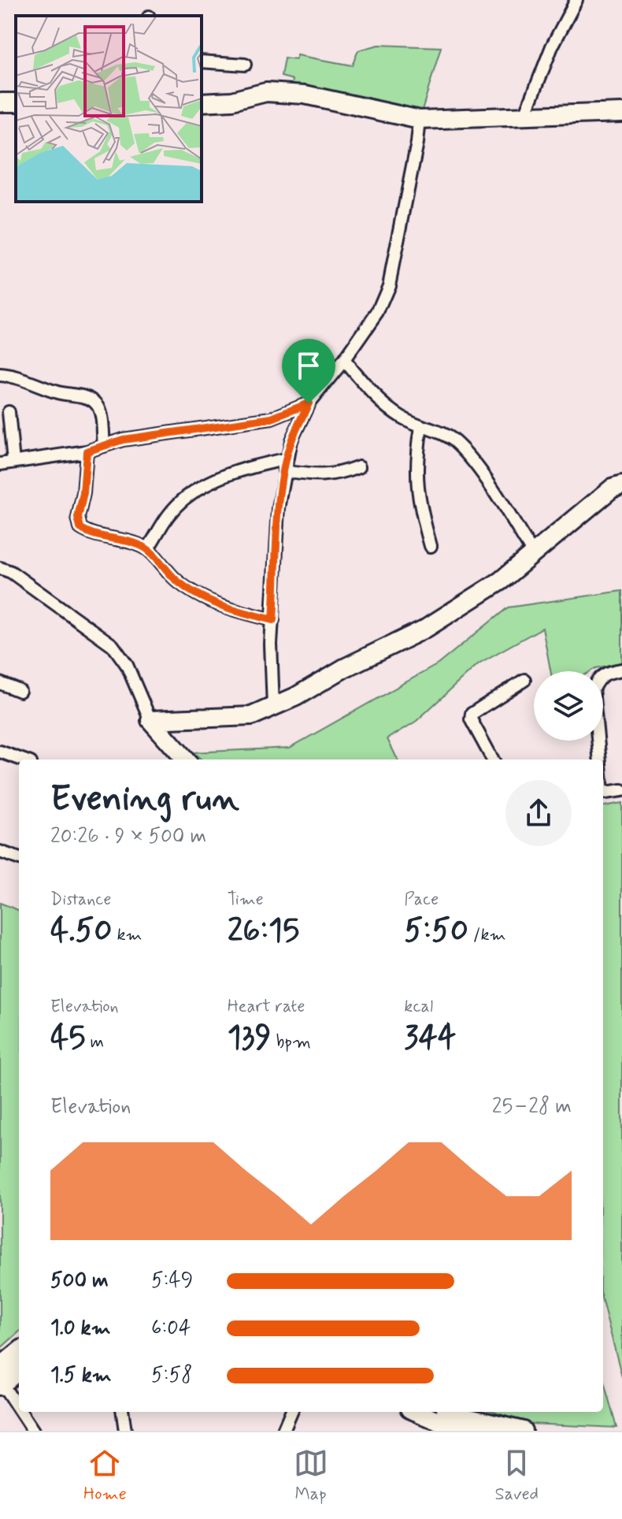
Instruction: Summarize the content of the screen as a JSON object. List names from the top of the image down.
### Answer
{
  "page": {
    "heading": ["Evening run", "20:26 · 9 × 500 m"],
    "stats": [
      ["Distance", "4.50 km"],
      ["Time", "26:15"],
      ["Pace", "5:50 /km"],
      ["Elevation", "45 m"],
      ["Heart rate", "139 bpm"],
      ["kcal", "344"]
    ],
    "chart": ["Elevation", "25–28 m"],
    "list": [
      {
        "name": "500 m",
        "note": "5:49"
      },
      {
        "name": "1.0 km",
        "note": "6:04"
      },
      {
        "name": "1.5 km",
        "note": "5:58"
      }
    ],
    "tabs": ["Home", "Map", "Saved"]
  }
}
